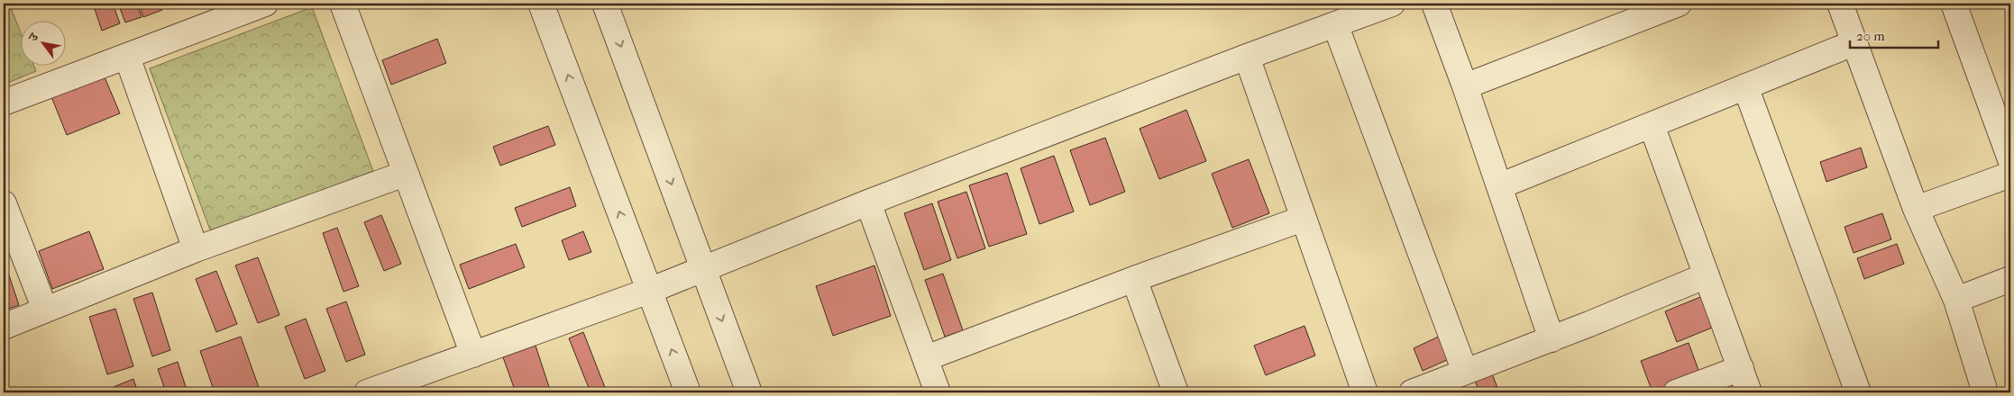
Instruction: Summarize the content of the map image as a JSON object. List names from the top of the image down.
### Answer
{
  "scale_bar": "20 m",
  "north": "top left"
}
